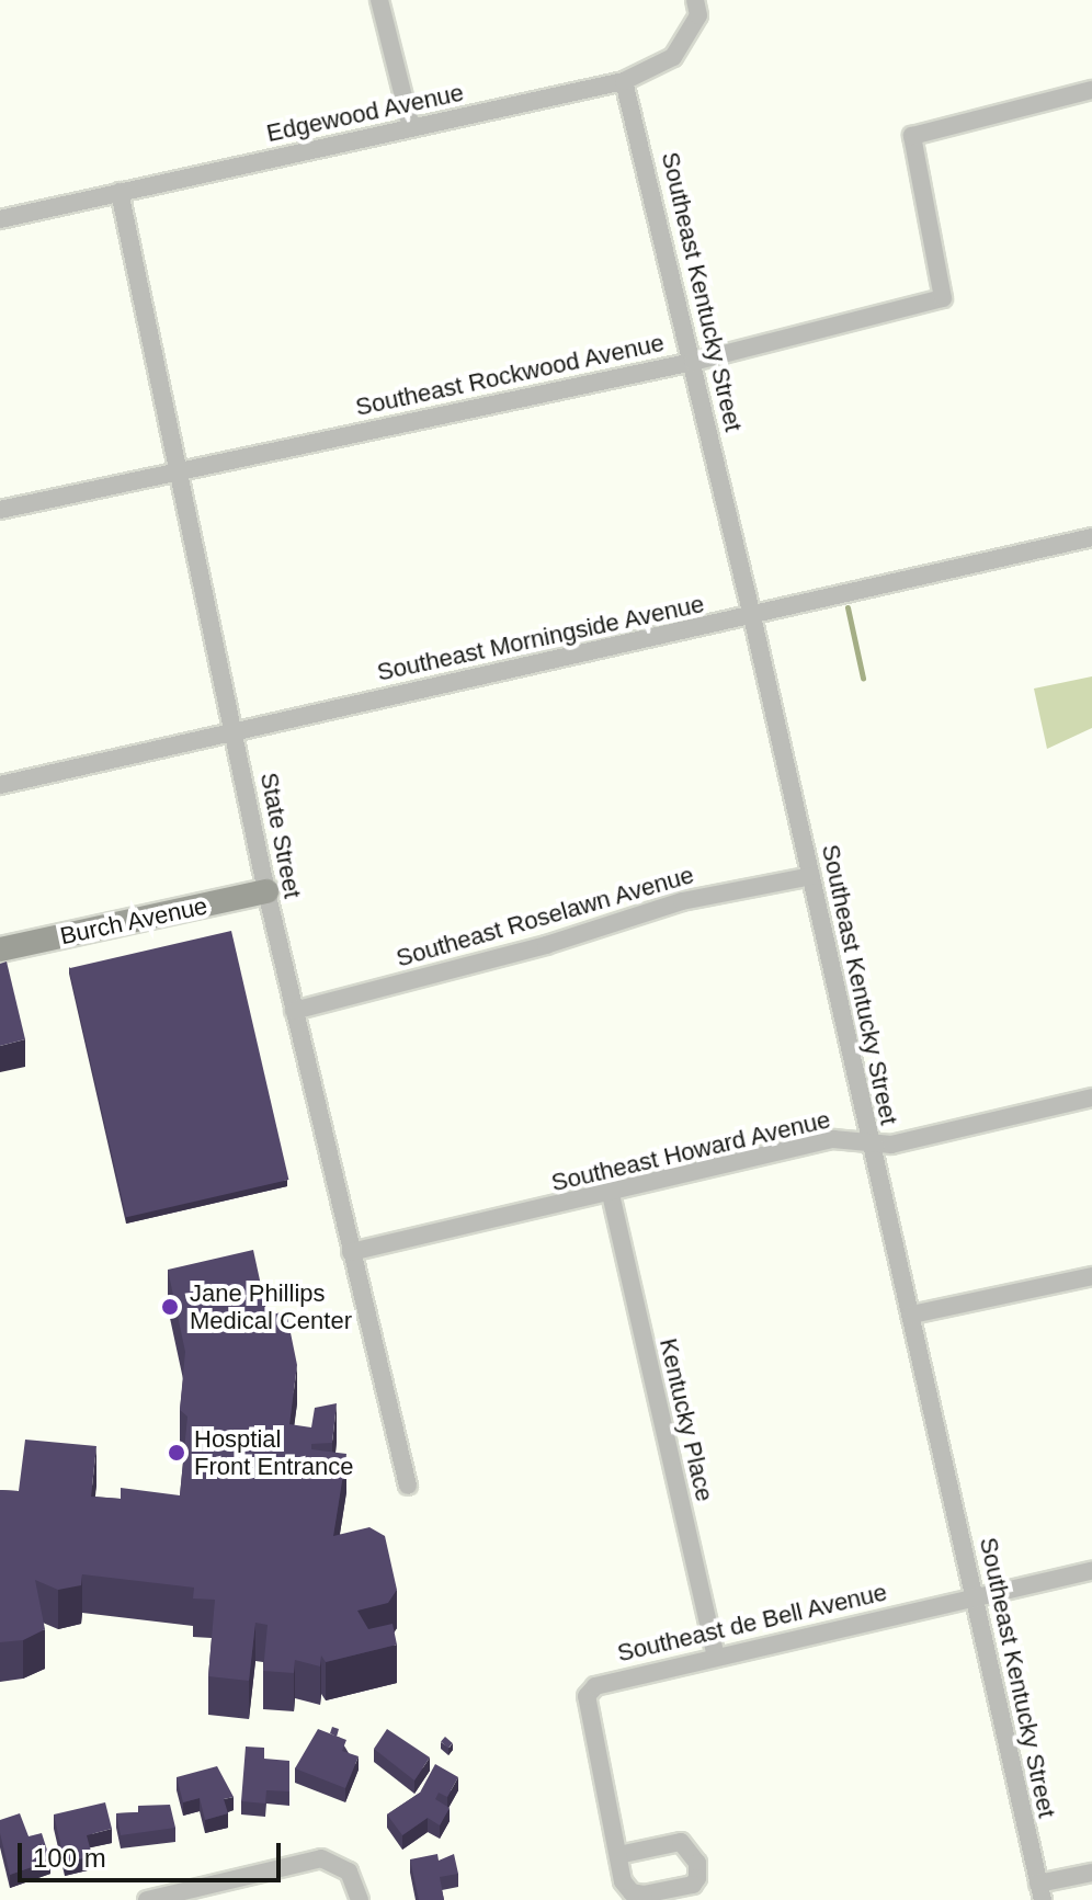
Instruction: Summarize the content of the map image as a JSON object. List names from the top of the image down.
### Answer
{
  "streets": {
    "street": [
      "Edgewood Avenue",
      "Southeast Kentucky Street",
      "Southeast Rockwood Avenue",
      "Southeast Morningside Avenue",
      "State Street",
      "Southeast Roselawn Avenue",
      "Burch Avenue",
      "Southeast Howard Avenue",
      "Kentucky Place",
      "Southeast de Bell Avenue"
    ]
  },
  "crossings": [
    ["Edgewood Avenue", "Southeast Kentucky Street"],
    ["Edgewood Avenue", "State Street"],
    ["Southeast Kentucky Street", "Southeast Rockwood Avenue"],
    ["Southeast Kentucky Street", "Southeast Morningside Avenue"],
    ["Southeast Kentucky Street", "Southeast Roselawn Avenue"],
    ["Southeast Kentucky Street", "Southeast Howard Avenue"],
    ["Southeast Kentucky Street", "Southeast de Bell Avenue"],
    ["Southeast Rockwood Avenue", "State Street"],
    ["Southeast Morningside Avenue", "State Street"],
    ["State Street", "Southeast Roselawn Avenue"],
    ["State Street", "Burch Avenue"],
    ["State Street", "Southeast Howard Avenue"],
    ["Southeast Howard Avenue", "Kentucky Place"],
    ["Kentucky Place", "Southeast de Bell Avenue"]
  ],
  "places": ["Jane Phillips Medical Center", "Hosptial Front Entrance"],
  "scale_bar": "100 m"
}
